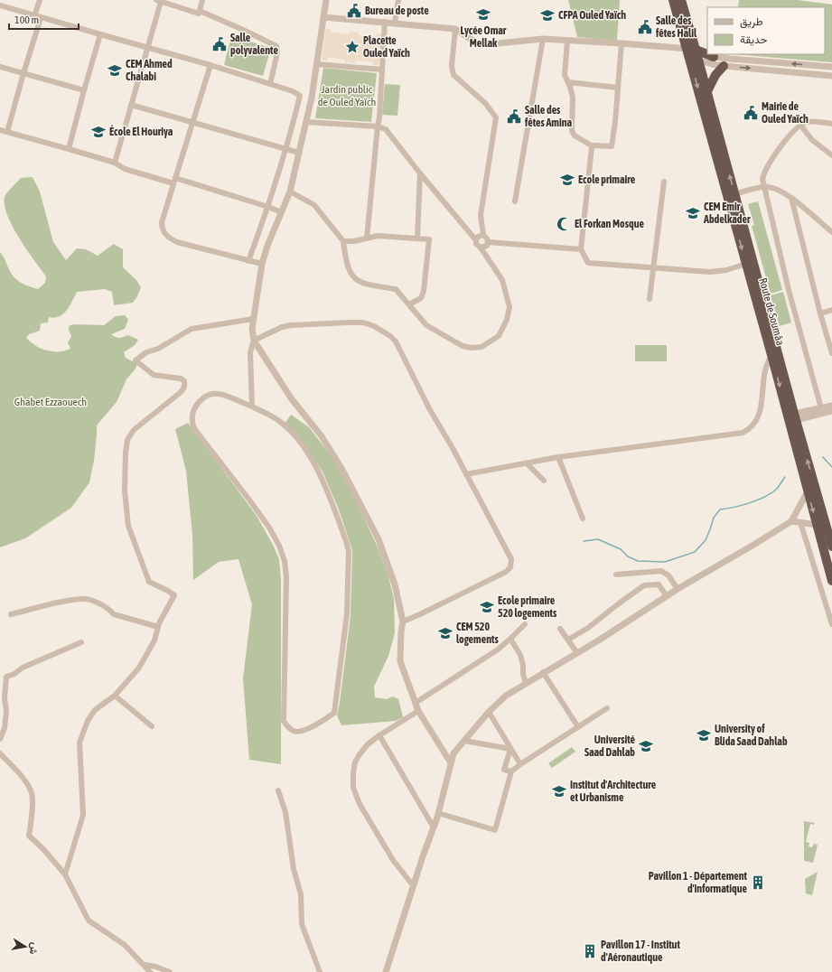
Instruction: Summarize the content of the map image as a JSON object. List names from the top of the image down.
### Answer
{
  "streets": {
    "highway": ["Route de Soumâa"]
  },
  "parks": ["Jardin public de Ouled Yaïch", "Ghabet Ezzaouech"],
  "places": {
    "public building": [
      "Bureau de poste",
      "Salle des fêtes Halil",
      "Salle polyvalente",
      "Mairie de Ouled Yaïch",
      "Salle des fêtes Amina"
    ],
    "school or university": [
      "Lycée Omar Mellak",
      "CFPA Ouled Yaïch",
      "CEM Ahmed Chalabi",
      "École El Houriya",
      "Ecole primaire",
      "CEM Emir Abdelkader",
      "Ecole primaire 520 logements",
      "CEM 520 logements",
      "University of Blida Saad Dahlab",
      "Université Saad Dahlab",
      "Institut d'Architecture et Urbanisme"
    ],
    "place": ["Placette Ouled Yaïch"],
    "mosque": ["El Forkan Mosque"],
    "building": ["Pavillon 1 - Département d'informatique", "Pavillon 17 - Institut d'Aéronautique"]
  },
  "legend": ["طريق", "حديقة"],
  "scale_bar": "100 m",
  "north": "right"
}
